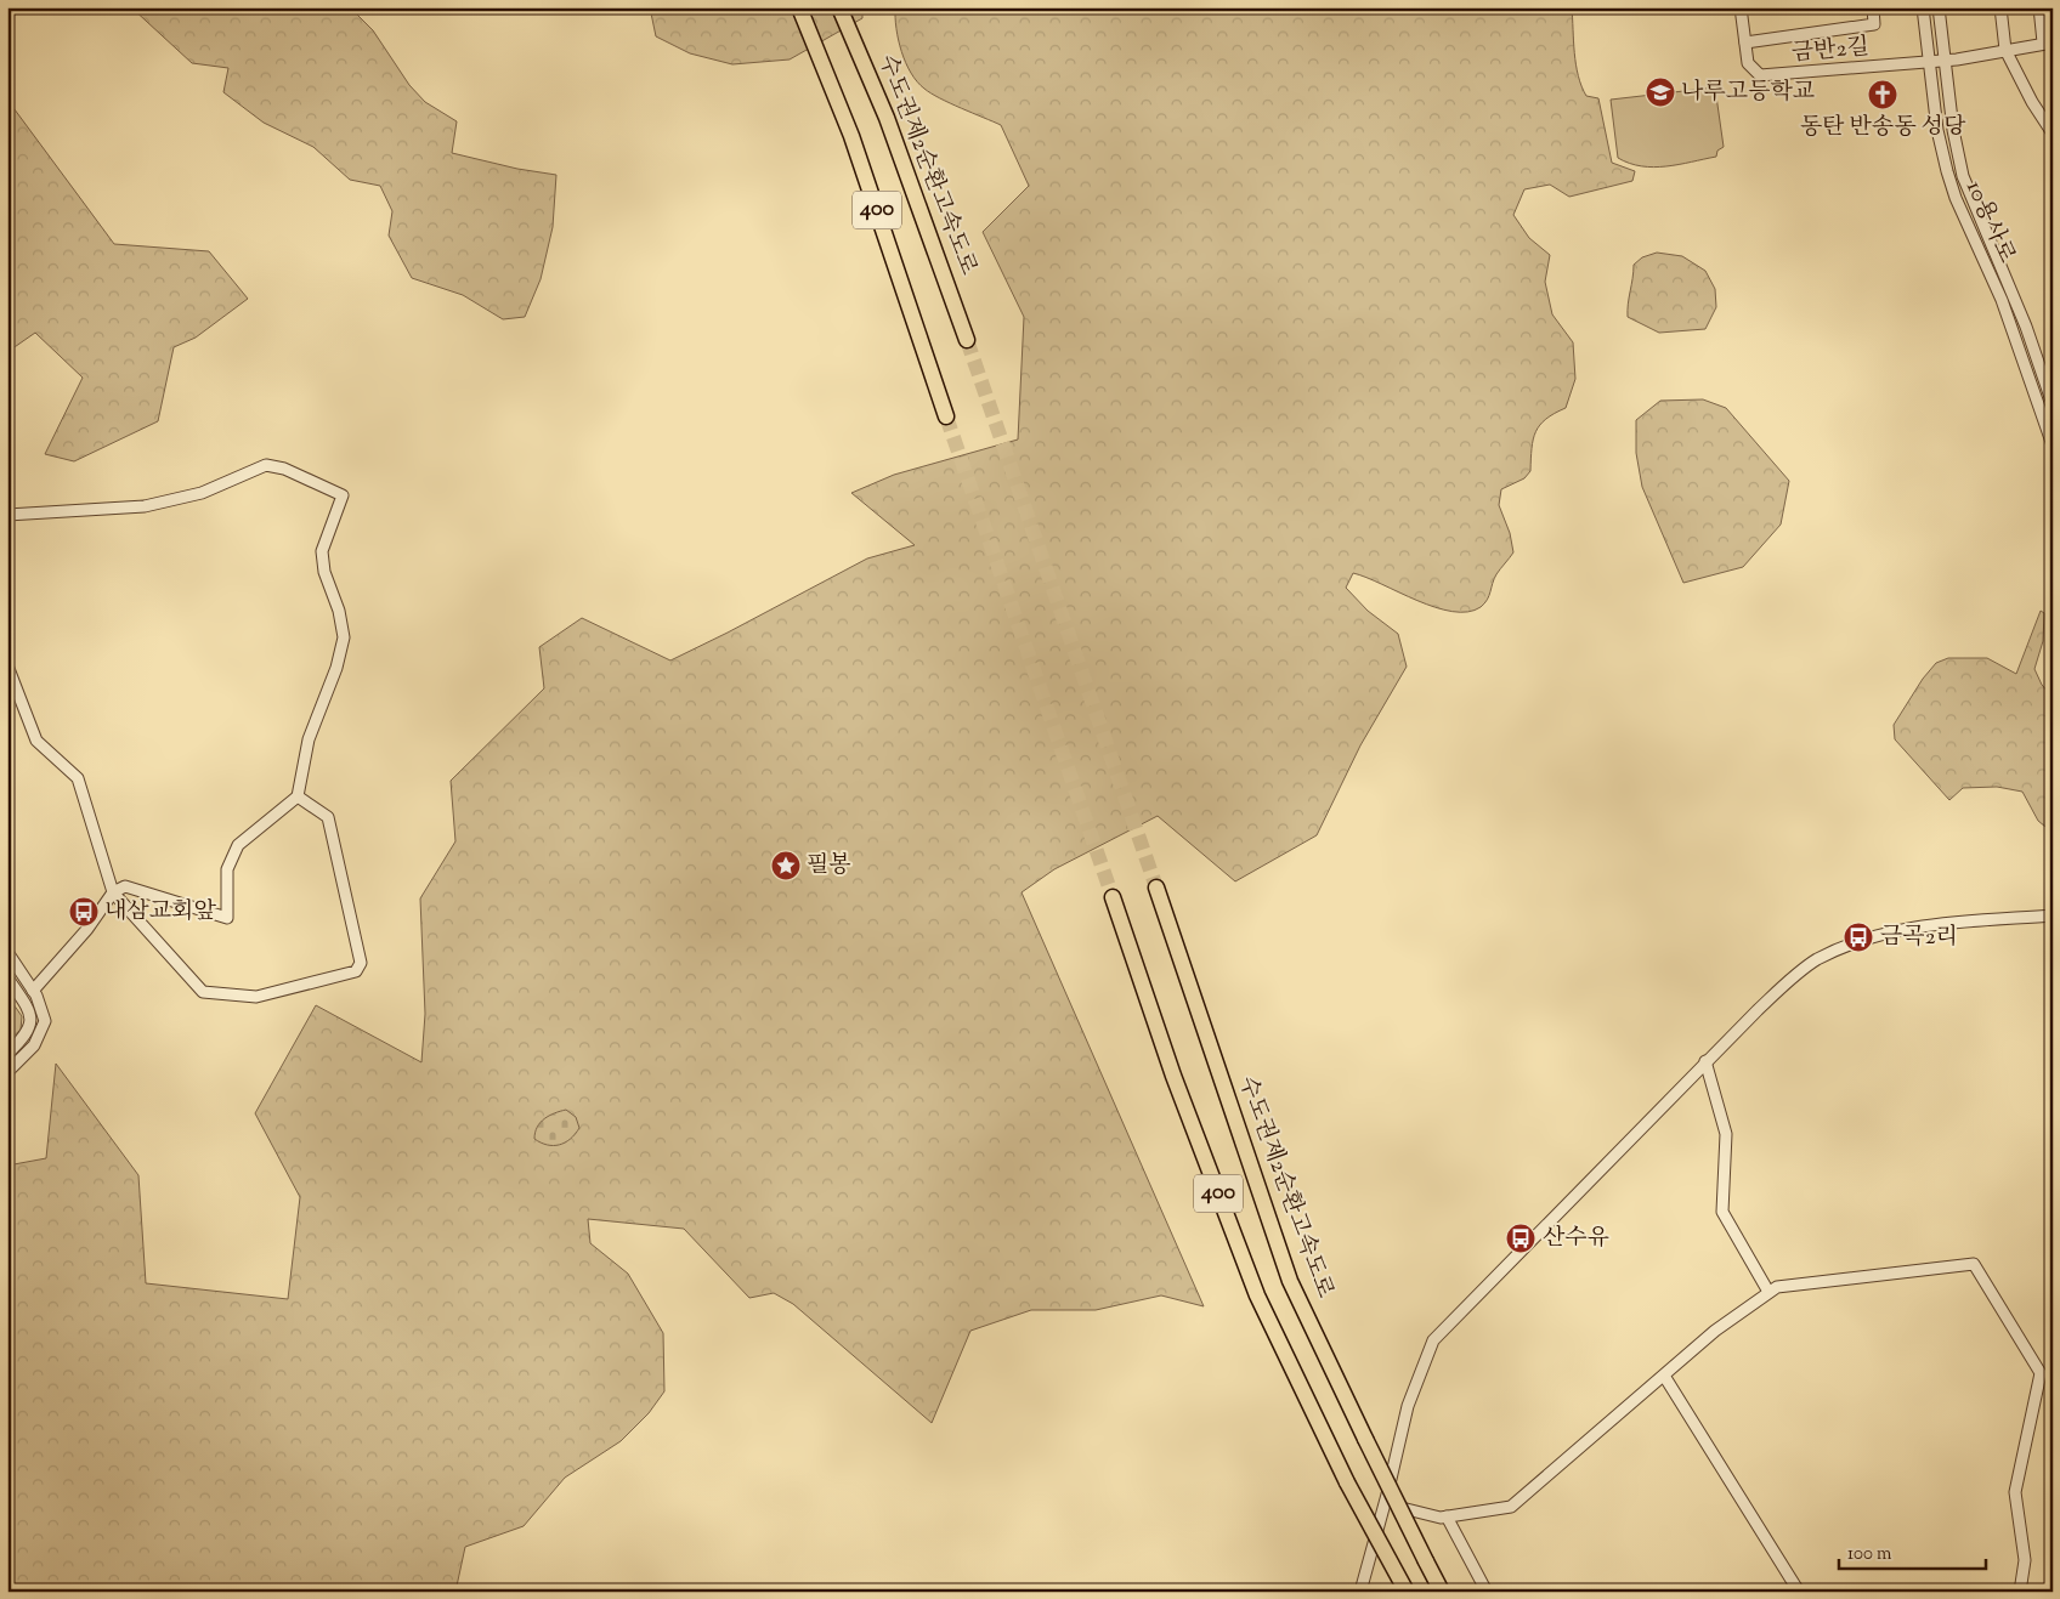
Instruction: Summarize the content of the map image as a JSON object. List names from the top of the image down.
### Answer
{
  "streets": {
    "highway": ["수도권제2순환고속도로", "400"],
    "street": ["금반2길", "10용사로"]
  },
  "crossings": [
    ["금반2길", "10용사로"]
  ],
  "places": {
    "school or university": ["나루고등학교"],
    "church": ["동탄 반송동 성당"],
    "place": ["필봉"],
    "bus stop": ["내삼교회앞", "금곡2리", "산수유"]
  },
  "scale_bar": "100 m"
}
